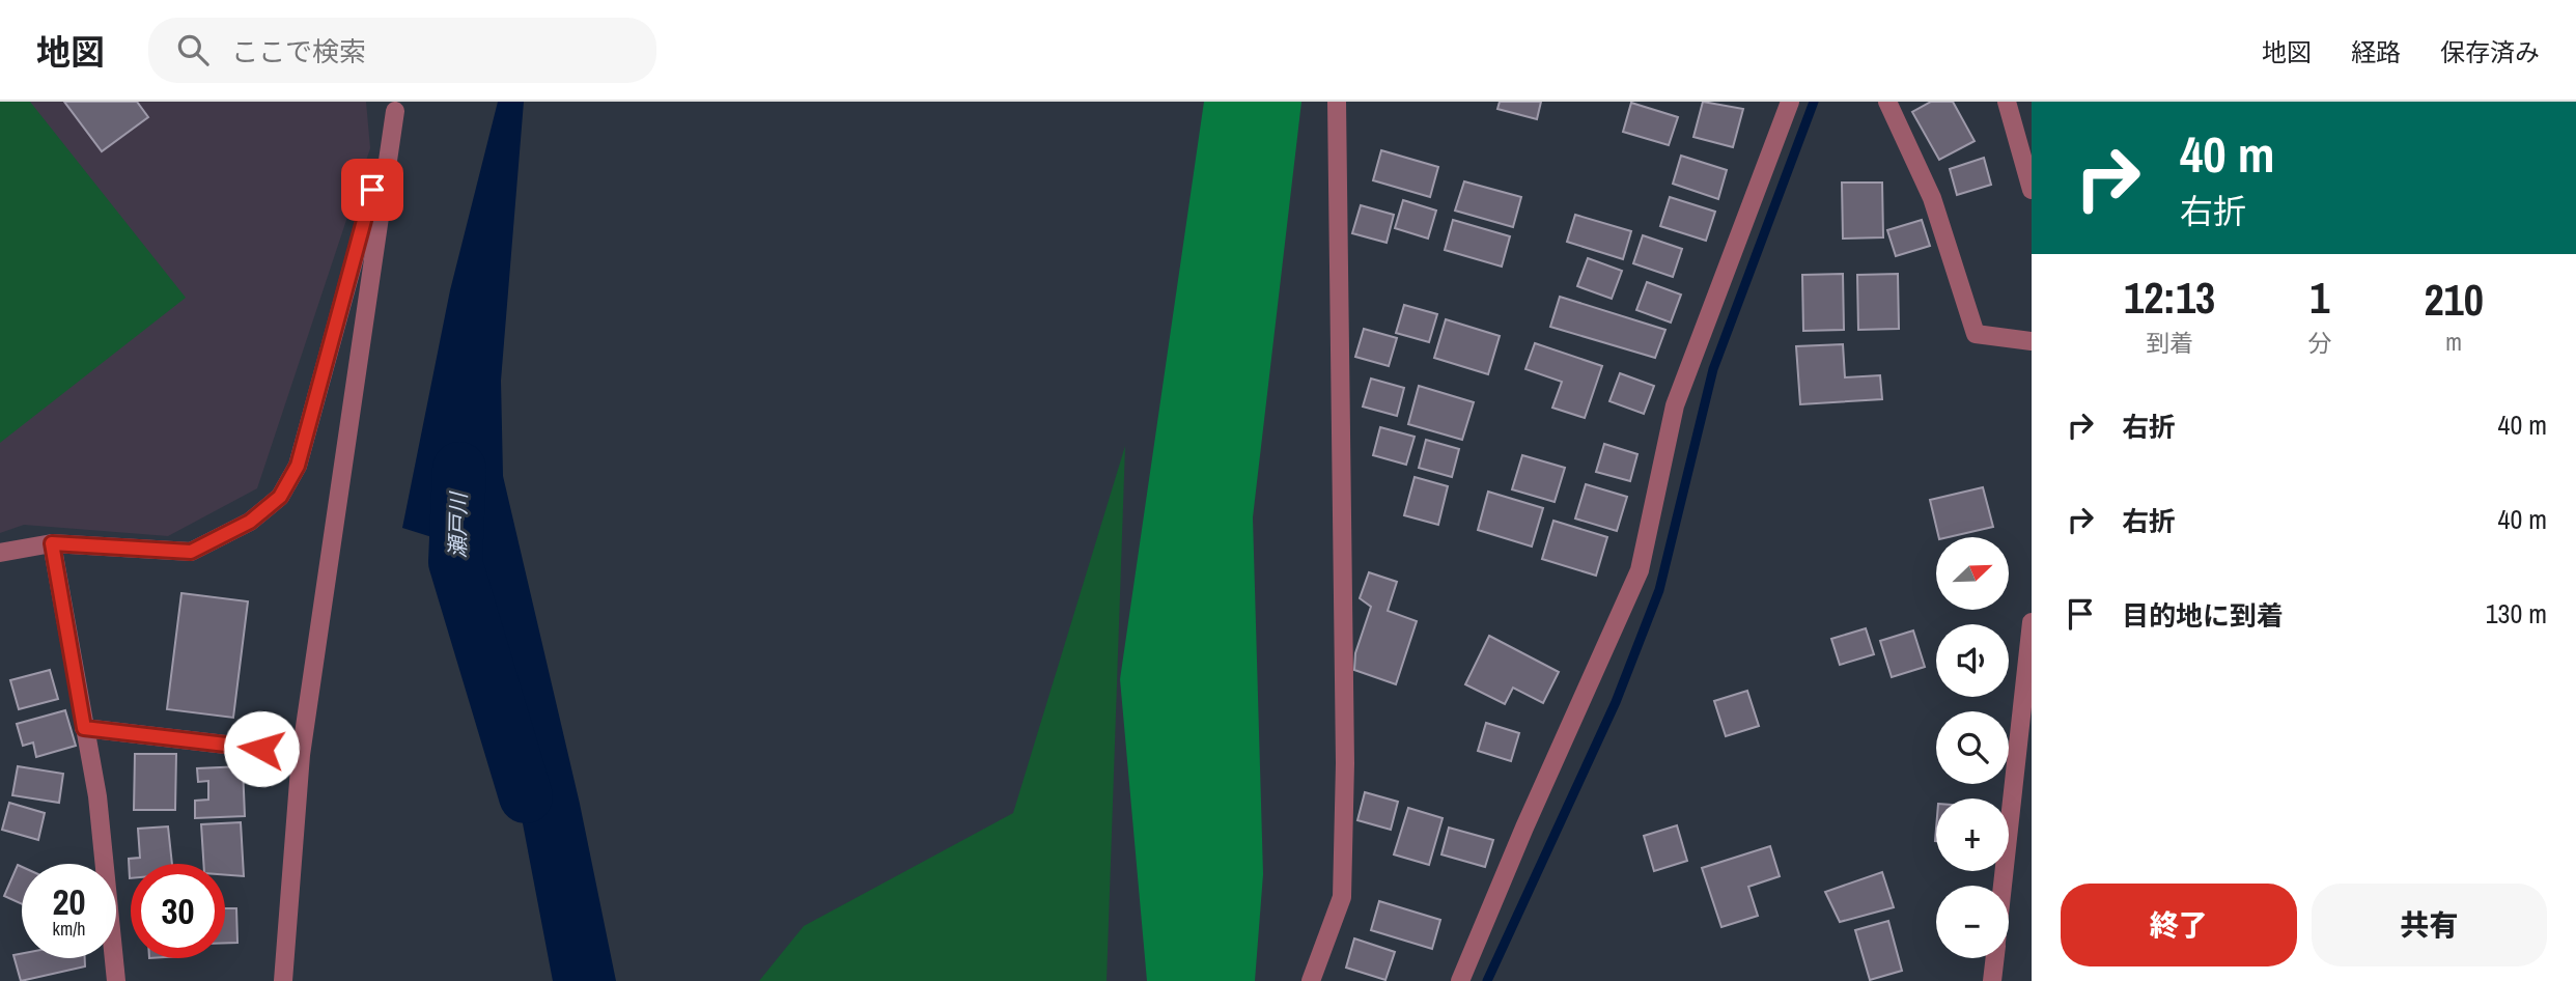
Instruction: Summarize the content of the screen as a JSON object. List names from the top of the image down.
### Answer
{
  "water": ["瀬戸川"],
  "north": "top right",
  "page": {
    "header": "地図",
    "search": "ここで検索",
    "nav": ["地図", "経路", "保存済み"],
    "turn": ["40 m", "右折"],
    "eta": [
      "12:13",
      "到着",
      "1",
      "分",
      "210",
      "m"
    ],
    "list": [
      {
        "name": "右折",
        "value": "40 m"
      },
      {
        "name": "右折",
        "value": "40 m"
      },
      {
        "name": "目的地に到着",
        "value": "130 m"
      }
    ],
    "map_buttons": ["+", "−"],
    "speed": "20 km/h",
    "limit": "30",
    "buttons": ["終了", "共有"]
  }
}
